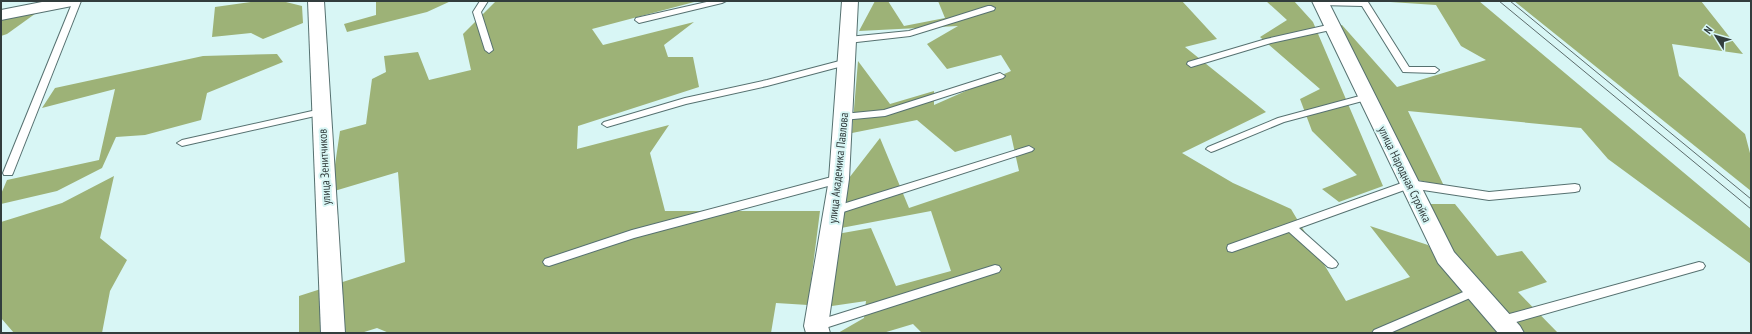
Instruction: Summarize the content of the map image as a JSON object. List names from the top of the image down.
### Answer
{
  "streets": {
    "street": ["улица Зенитчиков", "улица Академика Павлова", "улица Народная Стройка"]
  },
  "north": "top left"
}
